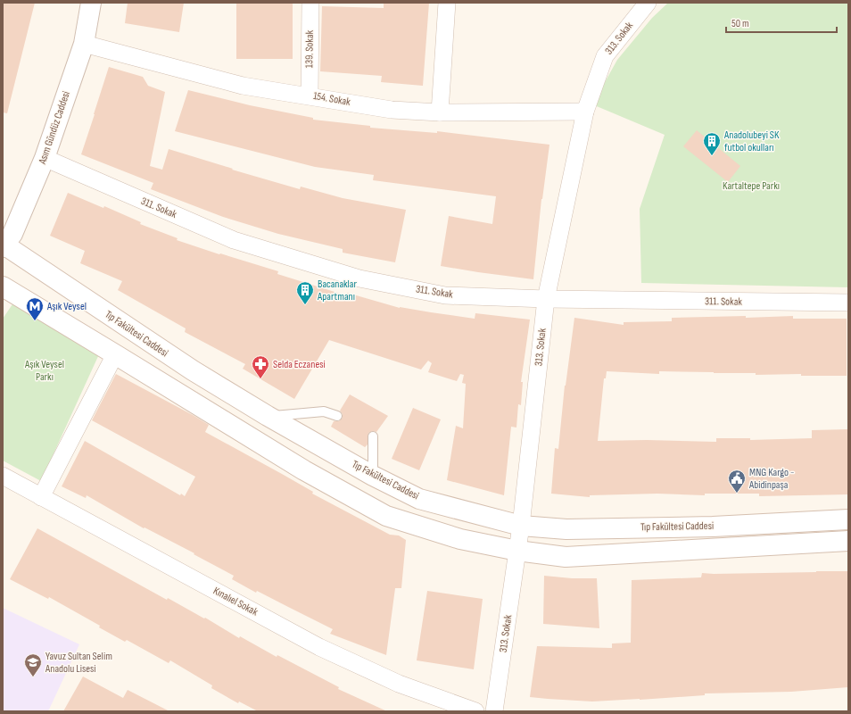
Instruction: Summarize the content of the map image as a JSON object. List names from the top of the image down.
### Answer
{
  "streets": {
    "main road": ["Asım Gündüz Caddesi", "Tıp Fakültesi Caddesi"],
    "street": [
      "313. Sokak",
      "139. Sokak",
      "154. Sokak",
      "311. Sokak",
      "Kınalıel Sokak"
    ]
  },
  "crossings": [
    ["313. Sokak", "154. Sokak"],
    ["313. Sokak", "311. Sokak"],
    ["313. Sokak", "Tıp Fakültesi Caddesi"],
    ["139. Sokak", "154. Sokak"],
    ["154. Sokak", "Asım Gündüz Caddesi"],
    ["Asım Gündüz Caddesi", "311. Sokak"],
    ["Asım Gündüz Caddesi", "Tıp Fakültesi Caddesi"]
  ],
  "parks": ["Kartaltepe Parkı", "Aşık Veysel Parkı"],
  "places": {
    "building": ["Anadolubeyi SK futbol okulları", "Bacanaklar Apartmanı"],
    "metro station": ["Aşık Veysel"],
    "pharmacy": ["Selda Eczanesi"],
    "public building": ["MNG Kargo - Abidinpaşa"],
    "school or university": ["Yavuz Sultan Selim Anadolu Lisesi"]
  },
  "scale_bar": "50 m"
}
